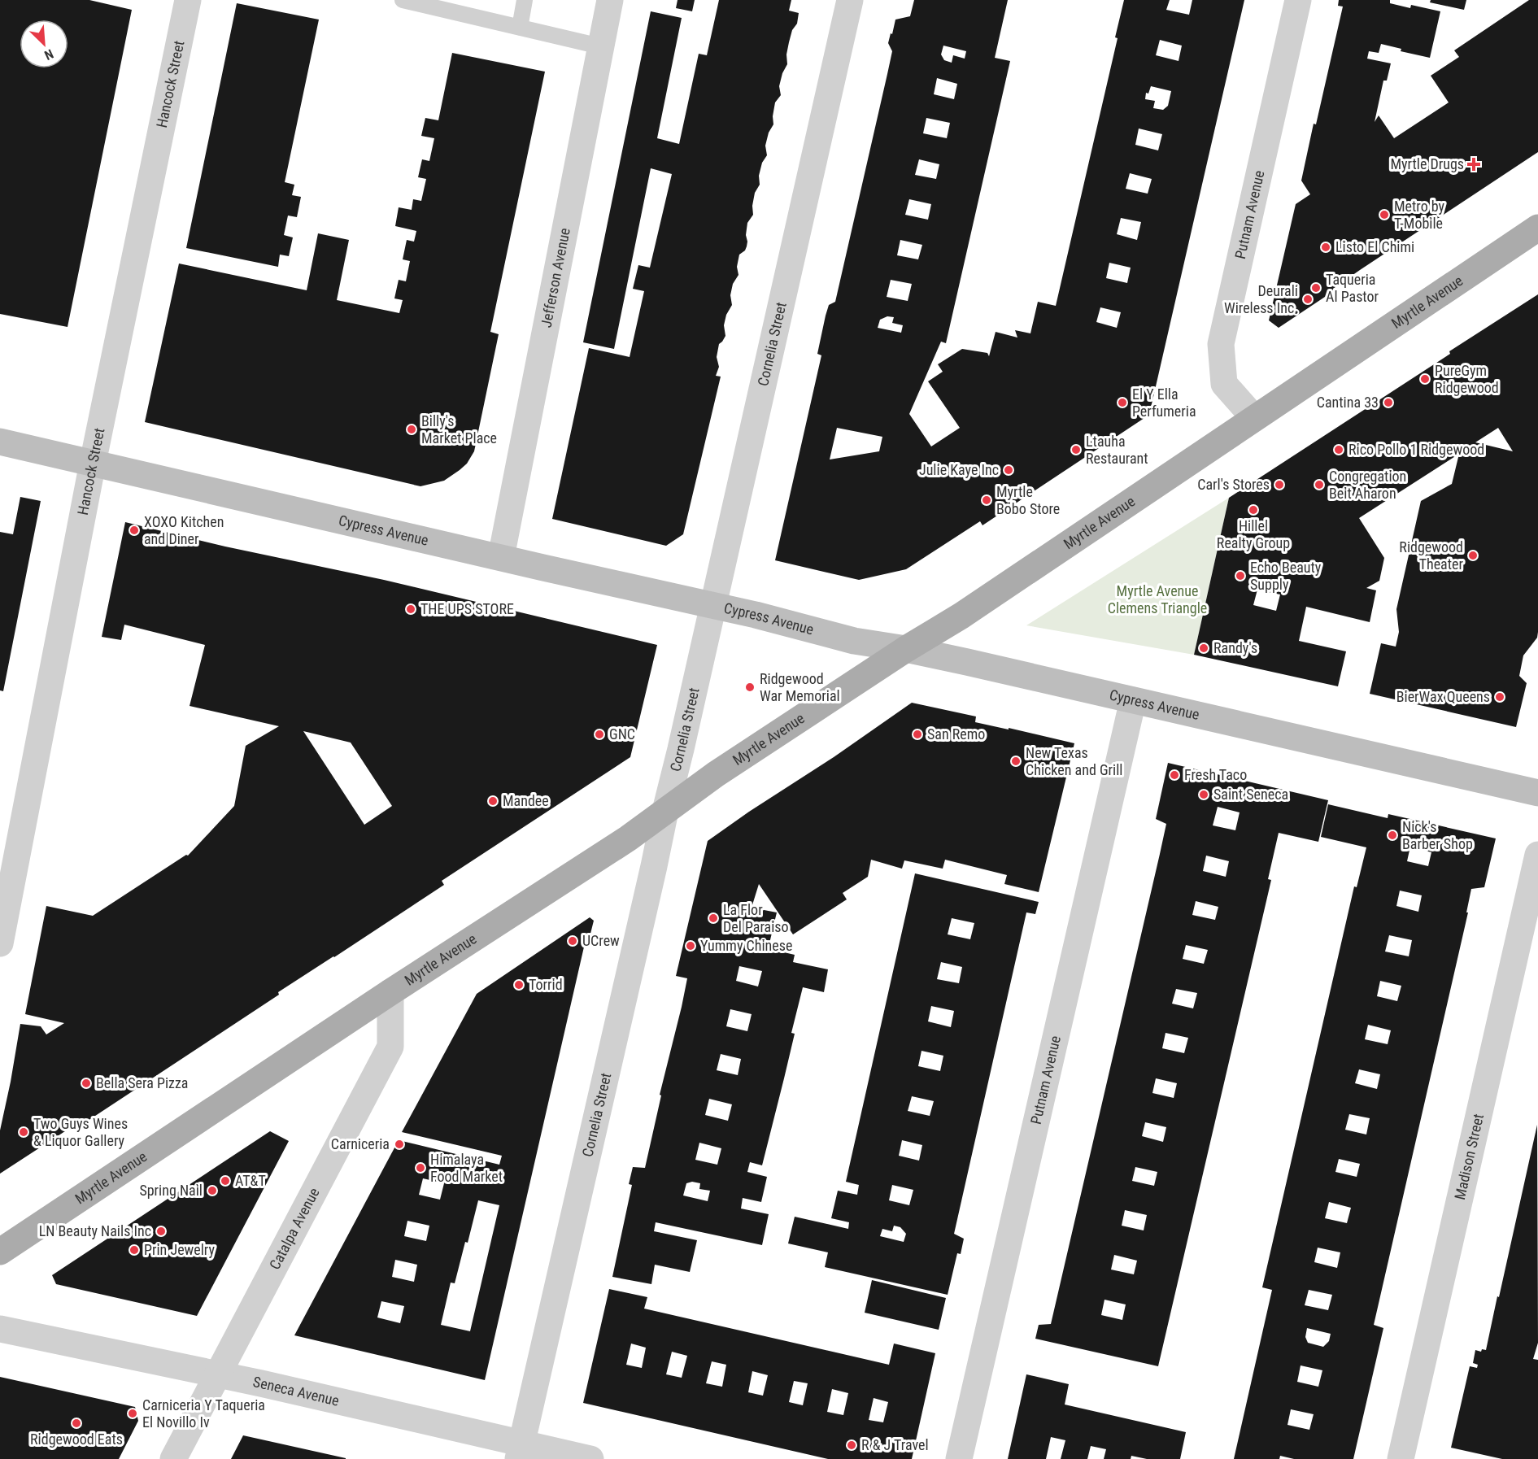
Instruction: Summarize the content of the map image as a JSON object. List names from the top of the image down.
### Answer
{
  "streets": {
    "main road": ["Myrtle Avenue", "Cypress Avenue"],
    "street": [
      "Hancock Street",
      "Putnam Avenue",
      "Jefferson Avenue",
      "Cornelia Street",
      "Madison Street",
      "Catalpa Avenue",
      "Seneca Avenue"
    ]
  },
  "crossings": [
    ["Hancock Street", "Cypress Avenue"],
    ["Putnam Avenue", "Myrtle Avenue"],
    ["Putnam Avenue", "Cypress Avenue"],
    ["Jefferson Avenue", "Cypress Avenue"],
    ["Myrtle Avenue", "Cornelia Street"],
    ["Myrtle Avenue", "Cypress Avenue"],
    ["Myrtle Avenue", "Catalpa Avenue"],
    ["Cornelia Street", "Cypress Avenue"],
    ["Cornelia Street", "Seneca Avenue"],
    ["Catalpa Avenue", "Seneca Avenue"]
  ],
  "parks": ["Myrtle Avenue Clemens Triangle"],
  "places": {
    "health": ["Myrtle Drugs"],
    "other": [
      "Metro by T-Mobile",
      "Listo El Chimi",
      "Taqueria Al Pastor",
      "Deurali Wireless Inc.",
      "PureGym Ridgewood",
      "El Y Ella Perfumeria",
      "Cantina 33",
      "Billy's Market Place",
      "Ltauha Restaurant",
      "Rico Pollo 1 Ridgewood",
      "Julie Kaye Inc",
      "Carl's Stores",
      "Congregation Beit Aharon",
      "Myrtle Bobo Store",
      "Hillel Realty Group",
      "XOXO Kitchen and Diner",
      "Ridgewood Theater",
      "Echo Beauty Supply",
      "THE UPS STORE",
      "Randy's",
      "Ridgewood War Memorial",
      "BierWax Queens",
      "GNC",
      "San Remo",
      "New Texas Chicken and Grill",
      "Fresh Taco",
      "Saint Seneca",
      "Mandee",
      "Nick's Barber Shop",
      "La Flor Del Paraiso",
      "UCrew",
      "Yummy Chinese",
      "Torrid",
      "Bella Sera Pizza",
      "Two Guys Wines & Liquor Gallery",
      "Carniceria",
      "Himalaya Food Market",
      "AT&T",
      "Spring Nail",
      "LN Beauty Nails Inc",
      "Prin Jewelry",
      "Carniceria Y Taqueria El Novillo Iv",
      "Ridgewood Eats",
      "R & J Travel"
    ]
  },
  "north": "bottom right"
}
